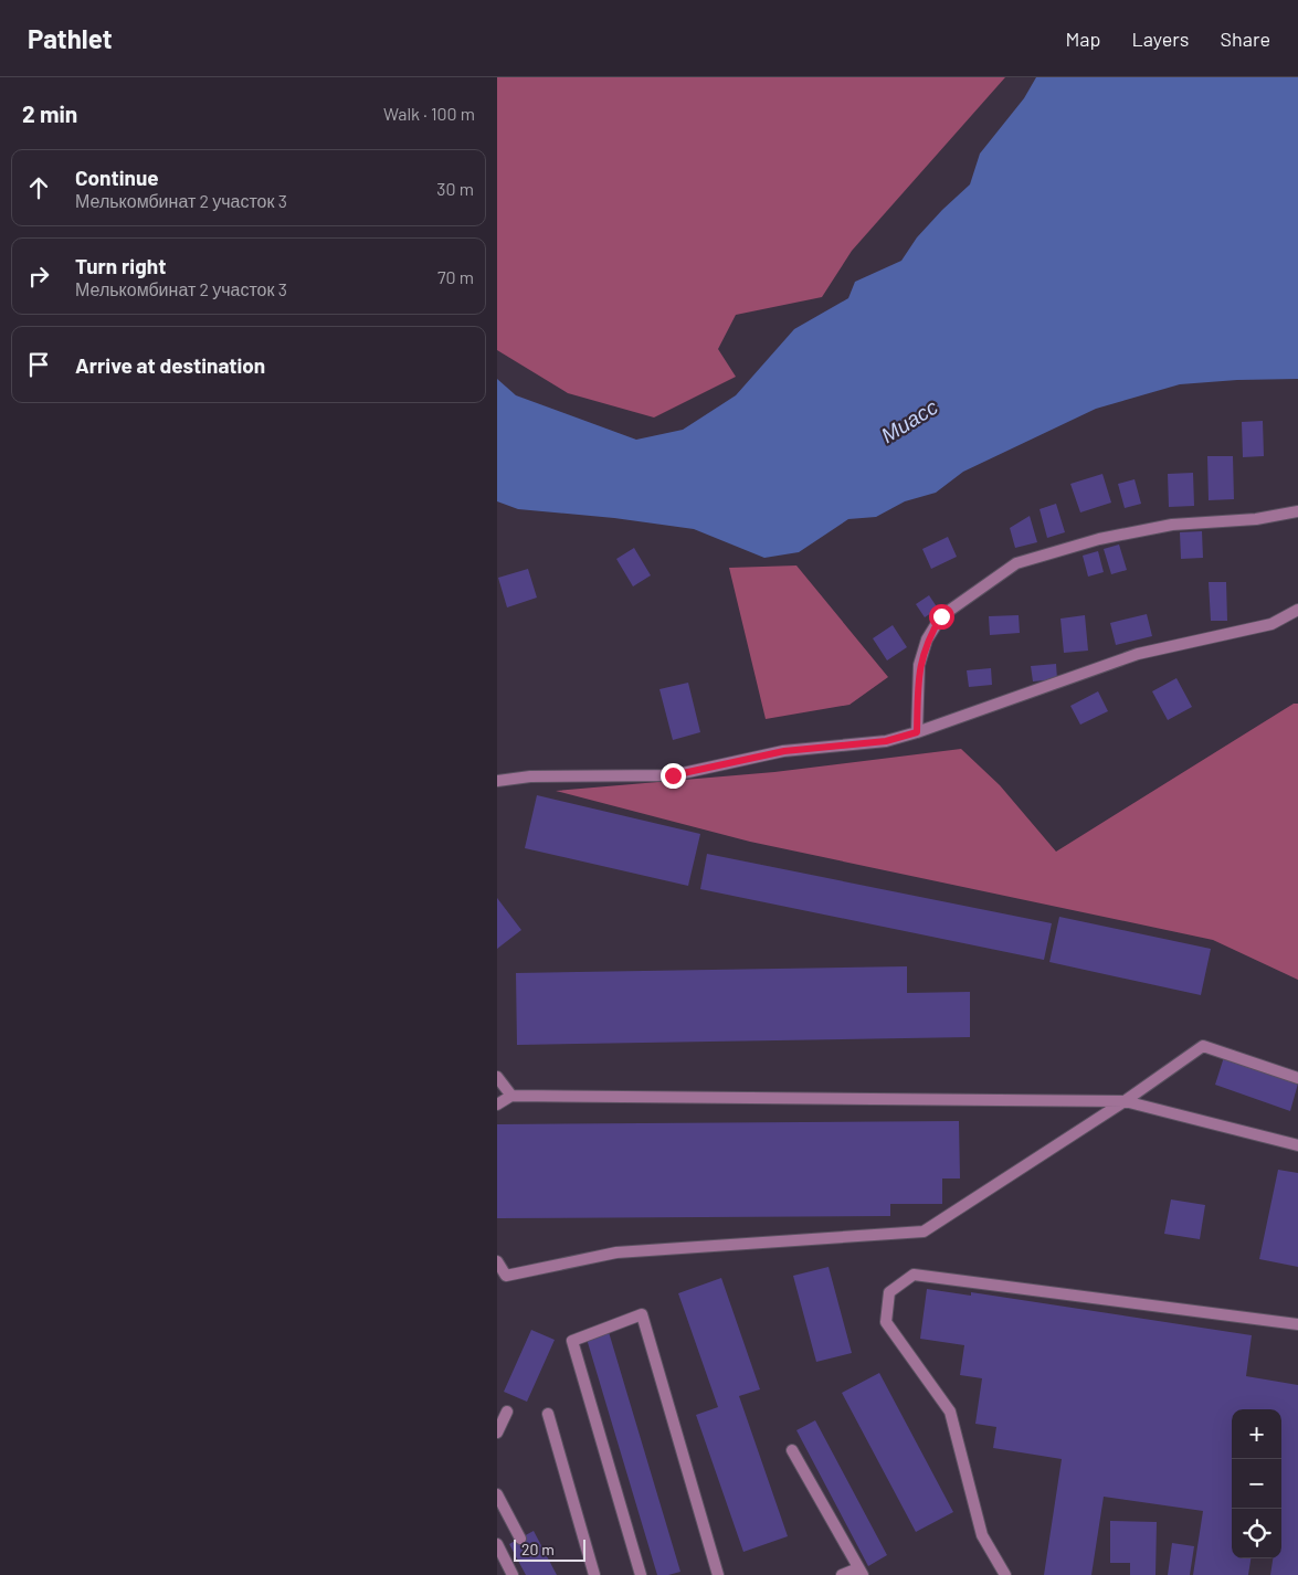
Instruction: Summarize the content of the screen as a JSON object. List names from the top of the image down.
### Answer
{
  "water": ["Миасс"],
  "scale_bar": "20 m",
  "page": {
    "header": "Pathlet",
    "nav": ["Map", "Layers", "Share"],
    "heading": ["2 min", "Walk · 100 m"],
    "list": [
      ["Continue", "Мелькомбинат 2 участок 3", "30 m"],
      ["Turn right", "Мелькомбинат 2 участок 3", "70 m"],
      "Arrive at destination"
    ],
    "map_buttons": ["+", "−"],
    "scale": "20 m"
  }
}
